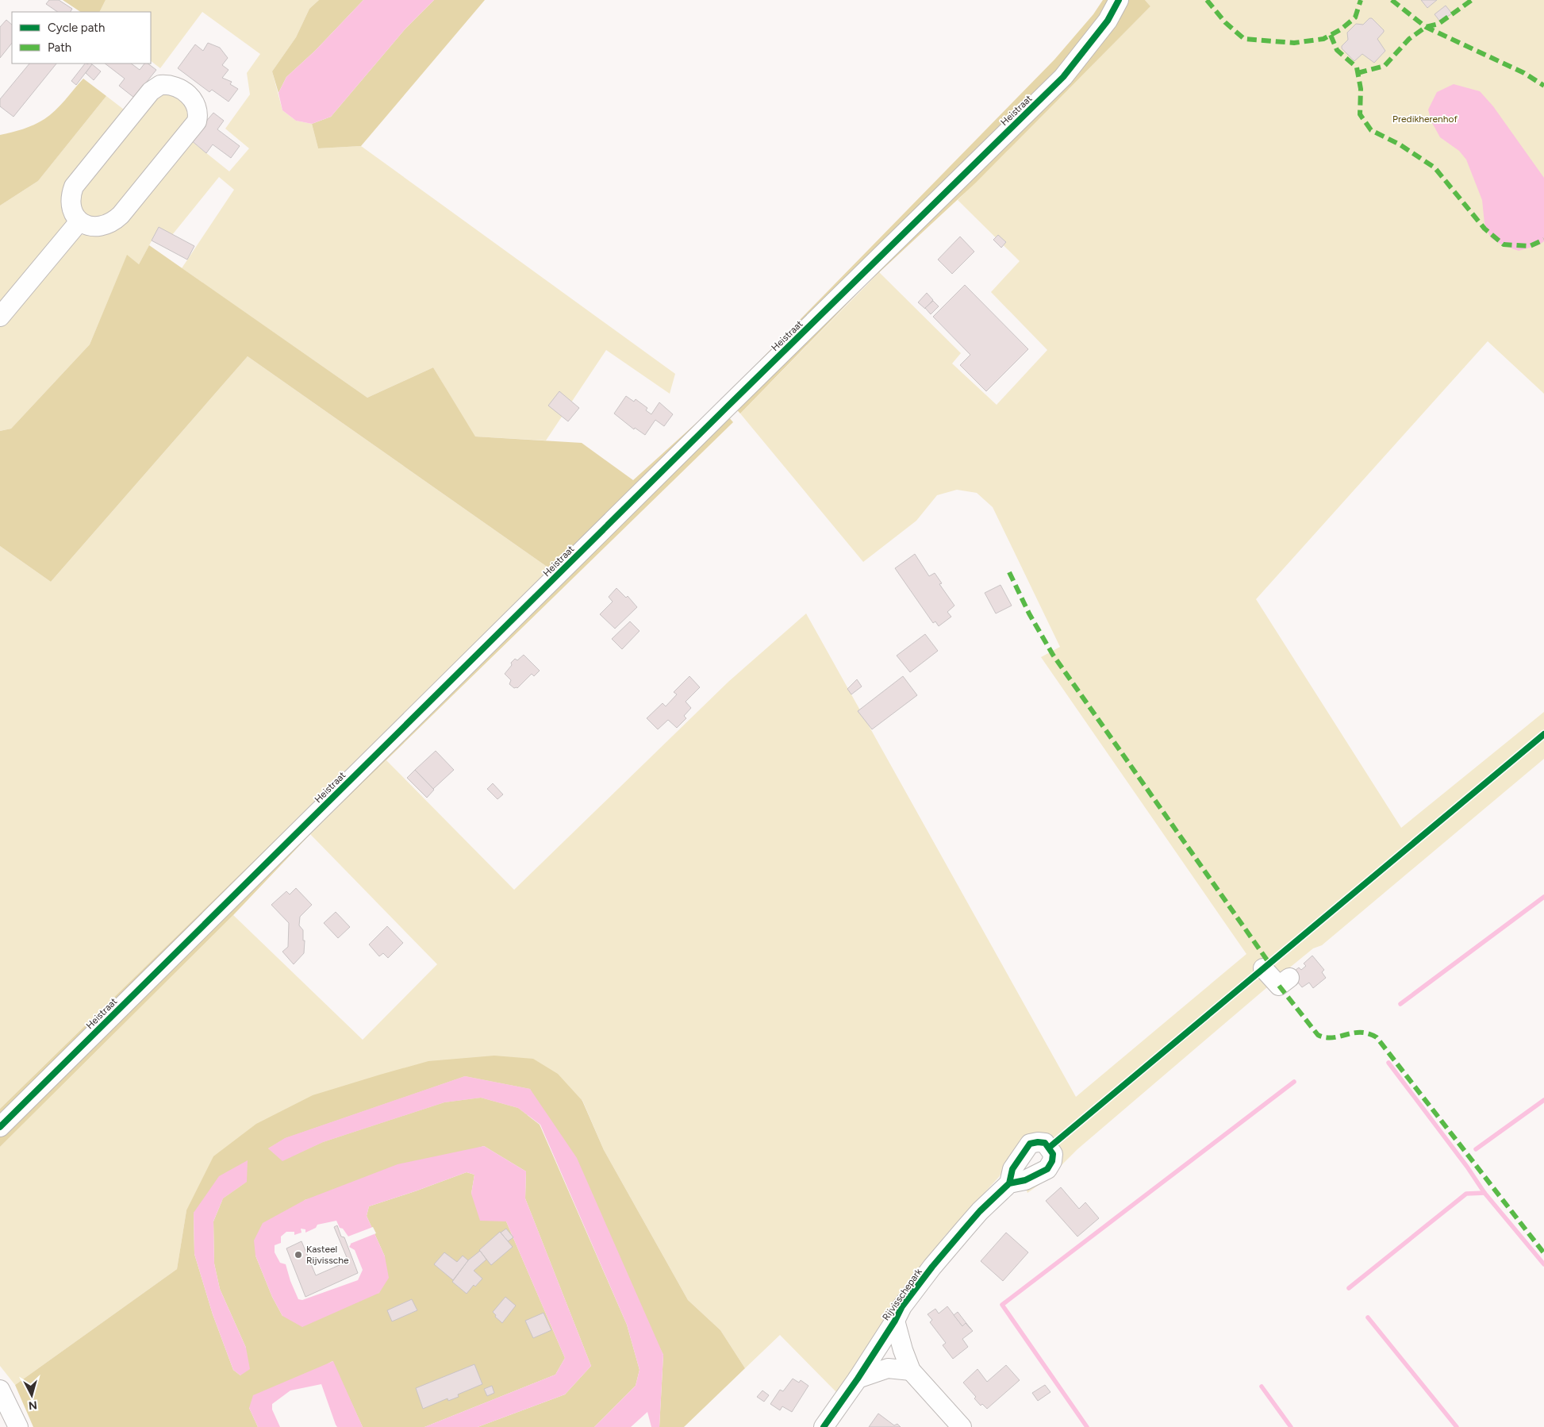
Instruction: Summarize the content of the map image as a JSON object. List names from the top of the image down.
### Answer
{
  "streets": {
    "street": ["Heistraat", "Rijvisschepark"]
  },
  "parks": ["Predikherenhof"],
  "places": ["Kasteel Rijvissche"],
  "legend": ["Cycle path", "Path"],
  "north": "bottom"
}
